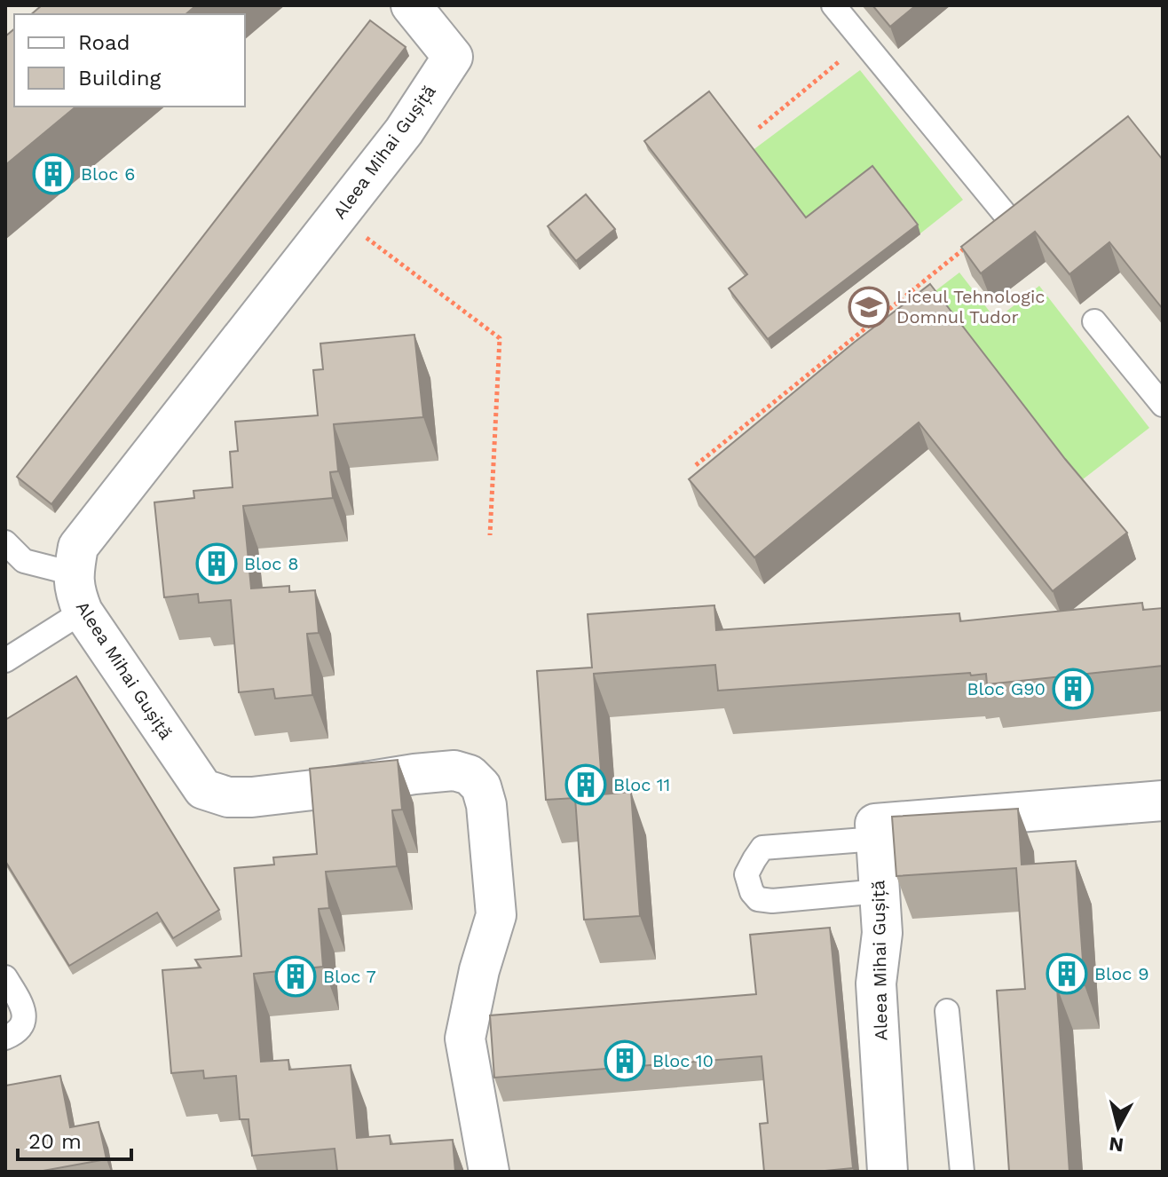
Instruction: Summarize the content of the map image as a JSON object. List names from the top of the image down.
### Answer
{
  "streets": {
    "street": ["Aleea Mihai Gușiță"]
  },
  "places": {
    "building": [
      "Bloc 6",
      "Bloc 8",
      "Bloc G90",
      "Bloc 11",
      "Bloc 9",
      "Bloc 7",
      "Bloc 10"
    ],
    "school or university": ["Liceul Tehnologic Domnul Tudor"]
  },
  "legend": ["Road", "Building"],
  "scale_bar": "20 m",
  "north": "bottom"
}
